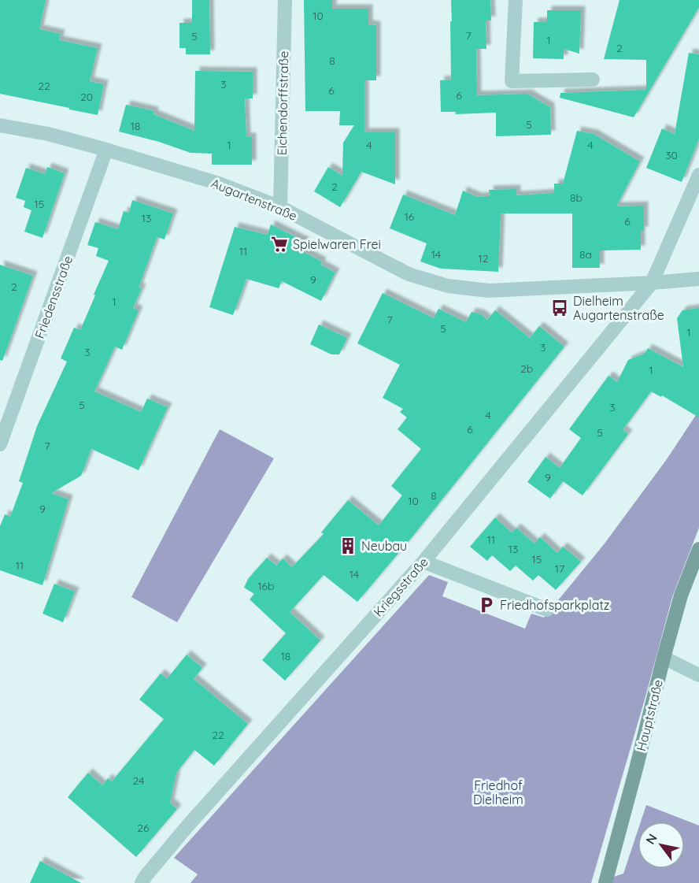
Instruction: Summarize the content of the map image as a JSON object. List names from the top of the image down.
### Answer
{
  "streets": {
    "street": [
      "Eichendorffstraße",
      "Augartenstraße",
      "Friedensstraße",
      "Kriegsstraße",
      "Hauptstraße"
    ]
  },
  "crossings": [
    ["Eichendorffstraße", "Augartenstraße"],
    ["Augartenstraße", "Friedensstraße"],
    ["Augartenstraße", "Kriegsstraße"]
  ],
  "parks": ["Friedhof Dielheim"],
  "places": {
    "supermarket": ["Spielwaren Frei"],
    "bus stop": ["Dielheim Augartenstraße"],
    "building": ["Neubau"],
    "parking": ["Friedhofsparkplatz"]
  },
  "house_numbers": [
    "10",
    "7",
    "5",
    "1",
    "2",
    "8",
    "3",
    "22",
    "6",
    "6",
    "20",
    "5",
    "18",
    "1",
    "4",
    "4",
    "30",
    "2",
    "8b",
    "15",
    "16",
    "13",
    "6",
    "11",
    "14",
    "8a",
    "12",
    "9",
    "2",
    "1",
    "7",
    "5",
    "1",
    "3",
    "3",
    "2b",
    "1",
    "5",
    "3",
    "4",
    "6",
    "5",
    "7",
    "9",
    "8",
    "10",
    "9",
    "11",
    "13",
    "15",
    "11",
    "17",
    "14",
    "16b",
    "18",
    "22",
    "24",
    "26"
  ],
  "north": "top left"
}
